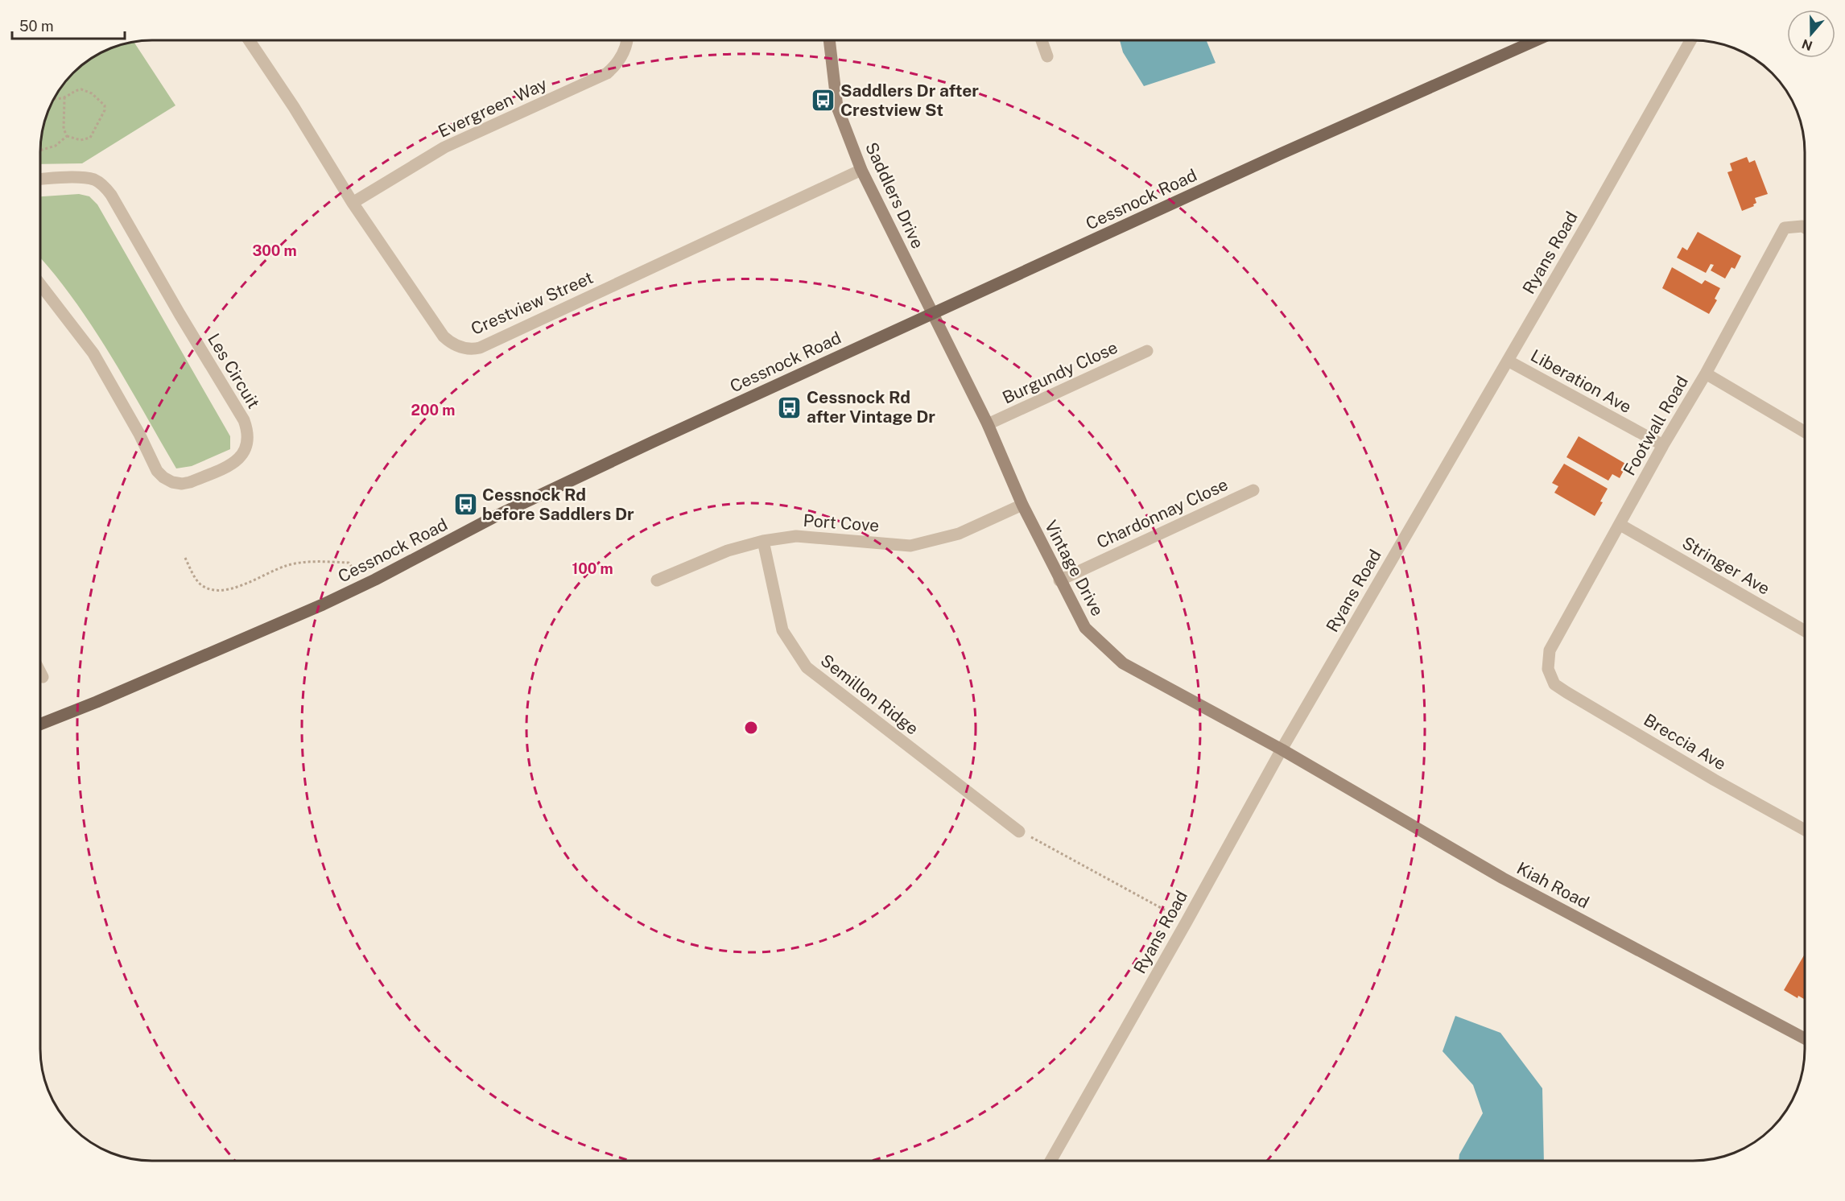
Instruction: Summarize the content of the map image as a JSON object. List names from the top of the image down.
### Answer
{
  "streets": {
    "main road": ["Cessnock Road"],
    "street": [
      "Evergreen Way",
      "Saddlers Drive",
      "Ryans Road",
      "Crestview Street",
      "Les Circuit",
      "Burgundy Close",
      "Liberation Ave",
      "Footwall Road",
      "Chardonnay Close",
      "Port Cove",
      "Stringer Ave",
      "Vintage Drive",
      "Semillon Ridge",
      "Breccia Ave",
      "Kiah Road"
    ]
  },
  "crossings": [
    ["Evergreen Way", "Crestview Street"],
    ["Saddlers Drive", "Cessnock Road"],
    ["Saddlers Drive", "Crestview Street"],
    ["Saddlers Drive", "Vintage Drive"],
    ["Cessnock Road", "Vintage Drive"],
    ["Ryans Road", "Liberation Ave"],
    ["Ryans Road", "Vintage Drive"],
    ["Ryans Road", "Kiah Road"],
    ["Burgundy Close", "Vintage Drive"],
    ["Liberation Ave", "Footwall Road"],
    ["Footwall Road", "Stringer Ave"],
    ["Footwall Road", "Breccia Ave"],
    ["Chardonnay Close", "Vintage Drive"],
    ["Port Cove", "Vintage Drive"],
    ["Port Cove", "Semillon Ridge"],
    ["Vintage Drive", "Kiah Road"]
  ],
  "places": {
    "bus stop": ["Saddlers Dr after Crestview St", "Cessnock Rd after Vintage Dr", "Cessnock Rd before Saddlers Dr"]
  },
  "scale_bar": "50 m",
  "north": "bottom",
  "rings": ["300 m", "200 m", "100 m"]
}
